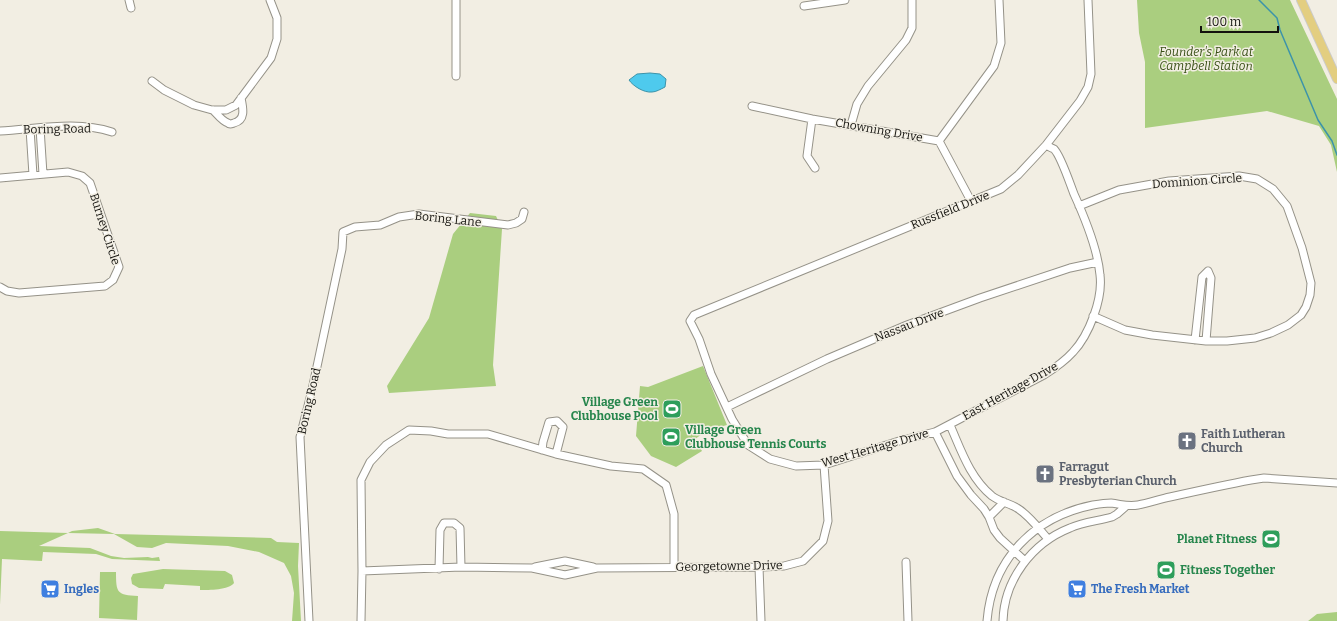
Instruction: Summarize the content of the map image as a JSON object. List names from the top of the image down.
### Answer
{
  "streets": {
    "street": [
      "Boring Road",
      "Chowning Drive",
      "Dominion Circle",
      "Russfield Drive",
      "Boring Lane",
      "Burney Circle",
      "Nassau Drive",
      "East Heritage Drive",
      "West Heritage Drive",
      "Georgetowne Drive"
    ]
  },
  "crossings": [
    ["Boring Road", "Boring Lane"],
    ["Chowning Drive", "Russfield Drive"],
    ["Dominion Circle", "East Heritage Drive"],
    ["Russfield Drive", "East Heritage Drive"],
    ["Russfield Drive", "West Heritage Drive"],
    ["Nassau Drive", "East Heritage Drive"],
    ["Nassau Drive", "West Heritage Drive"],
    ["East Heritage Drive", "West Heritage Drive"],
    ["West Heritage Drive", "Georgetowne Drive"]
  ],
  "parks": ["Founder's Park at Campbell Station"],
  "places": {
    "sports": [
      "Village Green Clubhouse Pool",
      "Village Green Clubhouse Tennis Courts",
      "Planet Fitness",
      "Fitness Together"
    ],
    "church": ["Faith Lutheran Church", "Farragut Presbyterian Church"],
    "supermarket": ["Ingles", "The Fresh Market"]
  },
  "scale_bar": "100 m"
}
